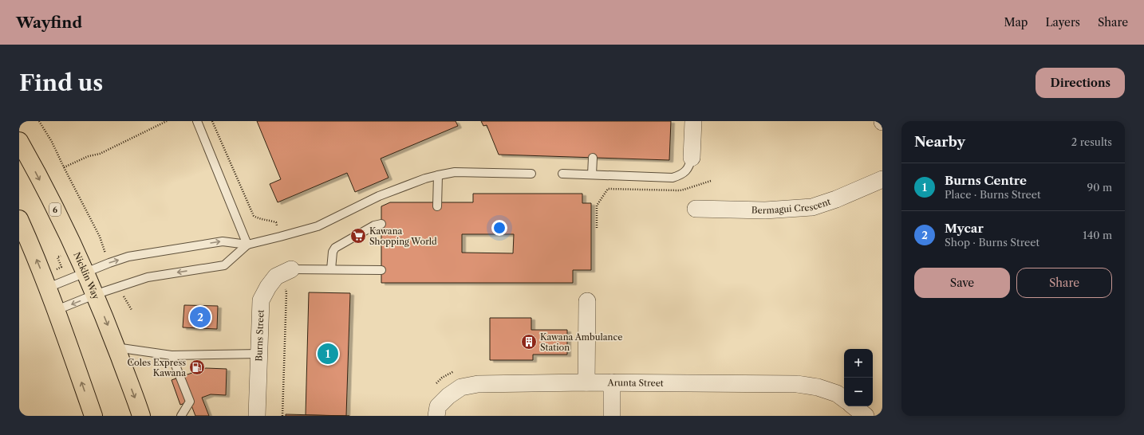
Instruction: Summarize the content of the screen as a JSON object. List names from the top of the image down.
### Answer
{
  "streets": {
    "highway": ["6", "Nicklin Way"],
    "street": ["Bermagui Crescent", "Burns Street", "Arunta Street"]
  },
  "places": {
    "supermarket": ["Kawana Shopping World"],
    "building": ["Kawana Ambulance Station"],
    "fuel station": ["Coles Express Kawana"]
  },
  "page": {
    "header": "Wayfind",
    "nav": ["Map", "Layers", "Share"],
    "buttons": [
      "Directions",
      ["Save", "Share"]
    ],
    "title": "Find us",
    "heading": ["Nearby", "2 results"],
    "list": [
      {
        "mark": "1",
        "name": "Burns Centre",
        "note": "Place · Burns Street",
        "value": "90 m"
      },
      {
        "mark": "2",
        "name": "Mycar",
        "note": "Shop · Burns Street",
        "value": "140 m"
      }
    ],
    "pins": ["2", "1"],
    "map_buttons": ["+", "−"]
  }
}
